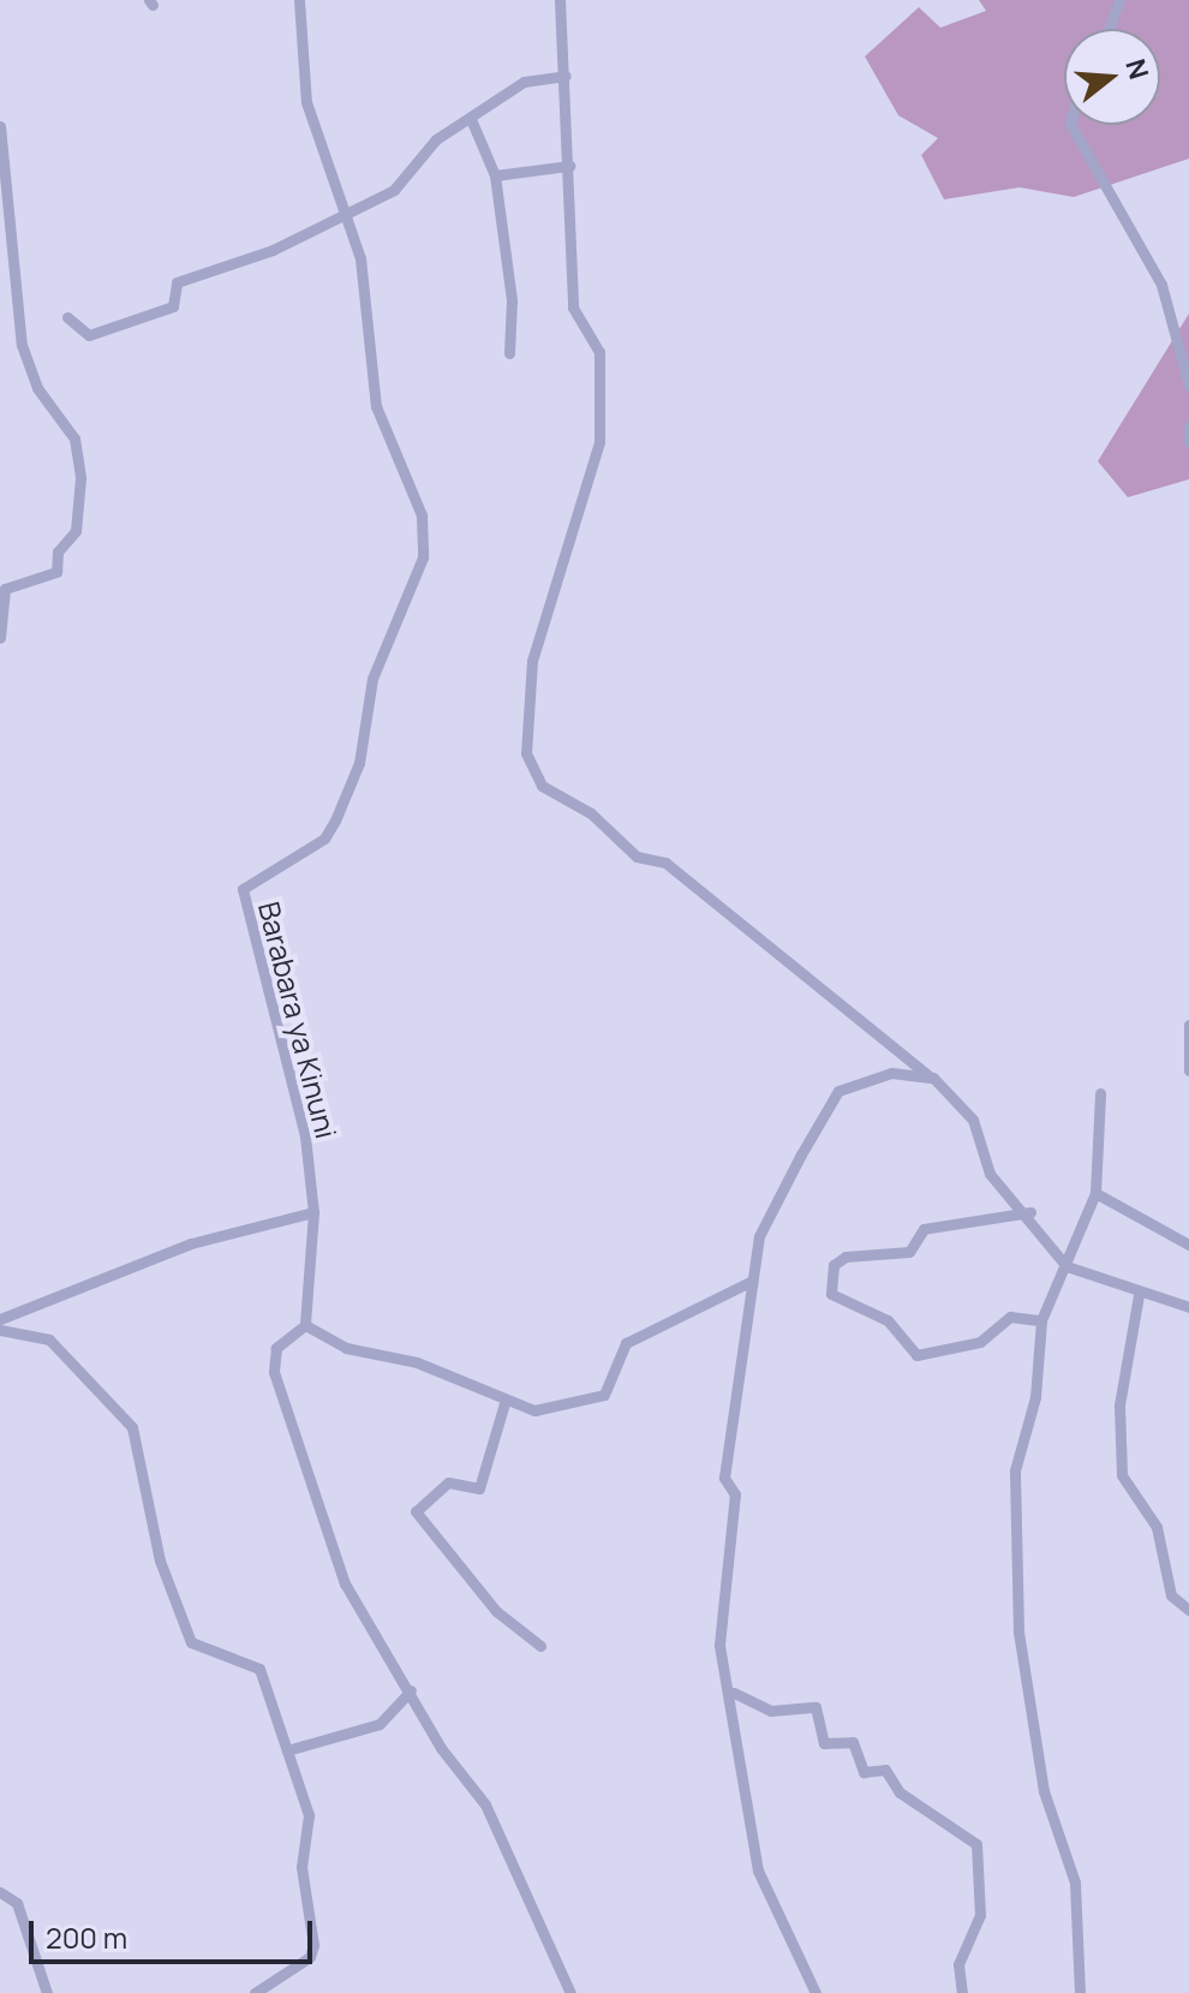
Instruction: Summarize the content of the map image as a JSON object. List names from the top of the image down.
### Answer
{
  "streets": {
    "street": ["Barabara ya Kinuni"]
  },
  "scale_bar": "200 m",
  "north": "right"
}
